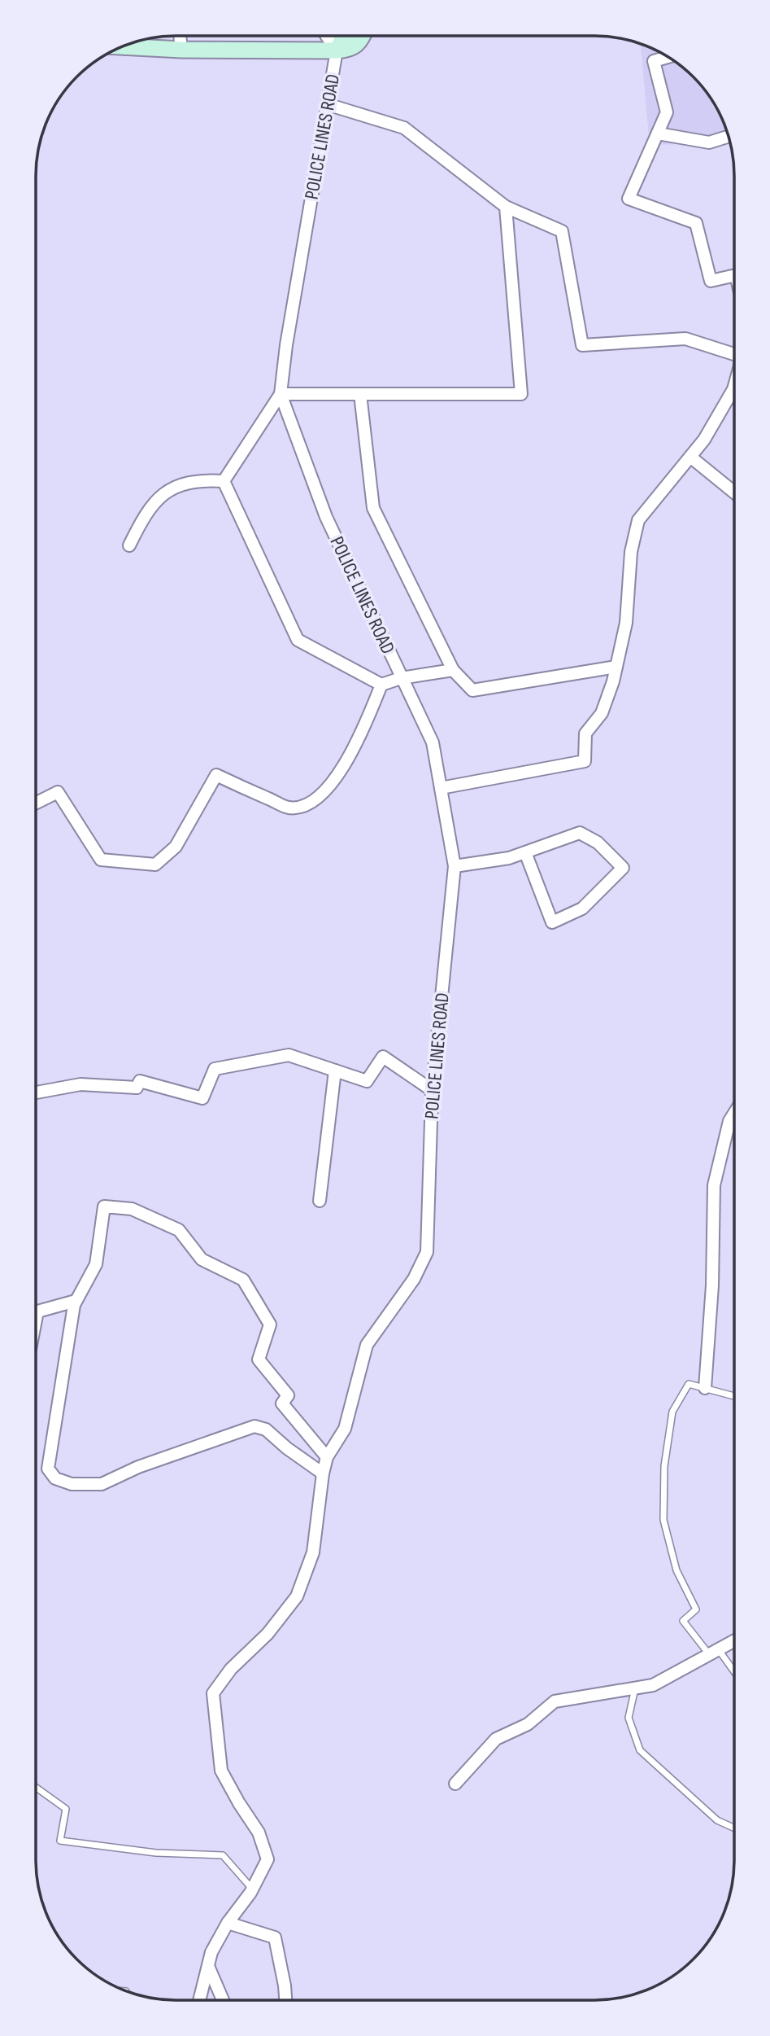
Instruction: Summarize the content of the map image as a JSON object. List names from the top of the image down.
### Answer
{
  "streets": {
    "street": ["POLICE LINES ROAD"]
  }
}
